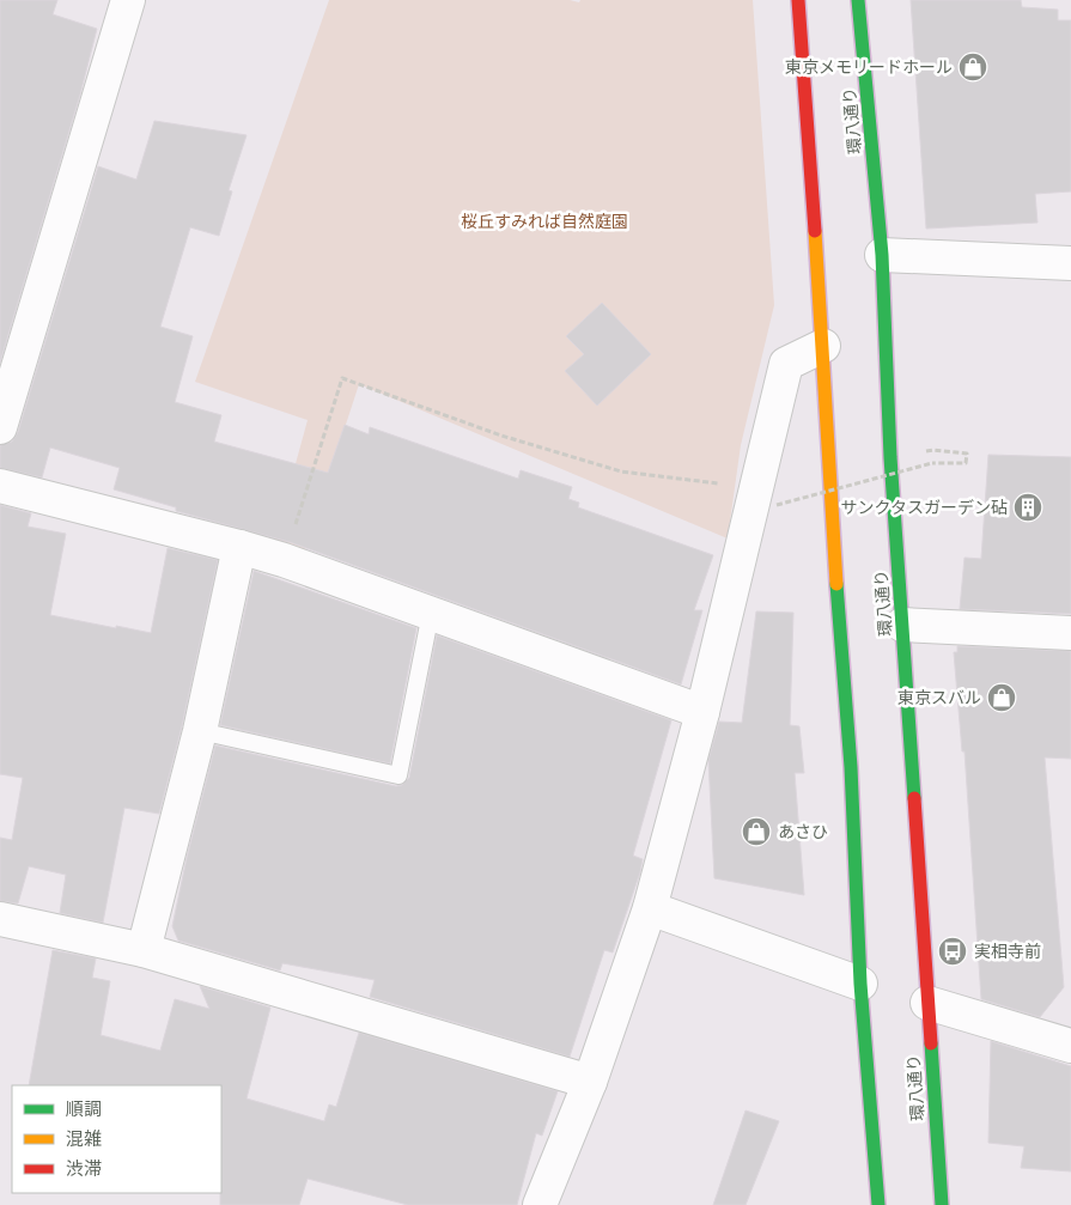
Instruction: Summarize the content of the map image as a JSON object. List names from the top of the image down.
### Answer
{
  "streets": {
    "main road": ["環八通り"]
  },
  "parks": ["桜丘すみれば自然庭園"],
  "places": {
    "shop": ["東京メモリードホール", "東京スバル", "あさひ"],
    "building": ["サンクタスガーデン砧"],
    "bus stop": ["実相寺前"]
  },
  "legend": ["順調", "混雑", "渋滞"]
}
